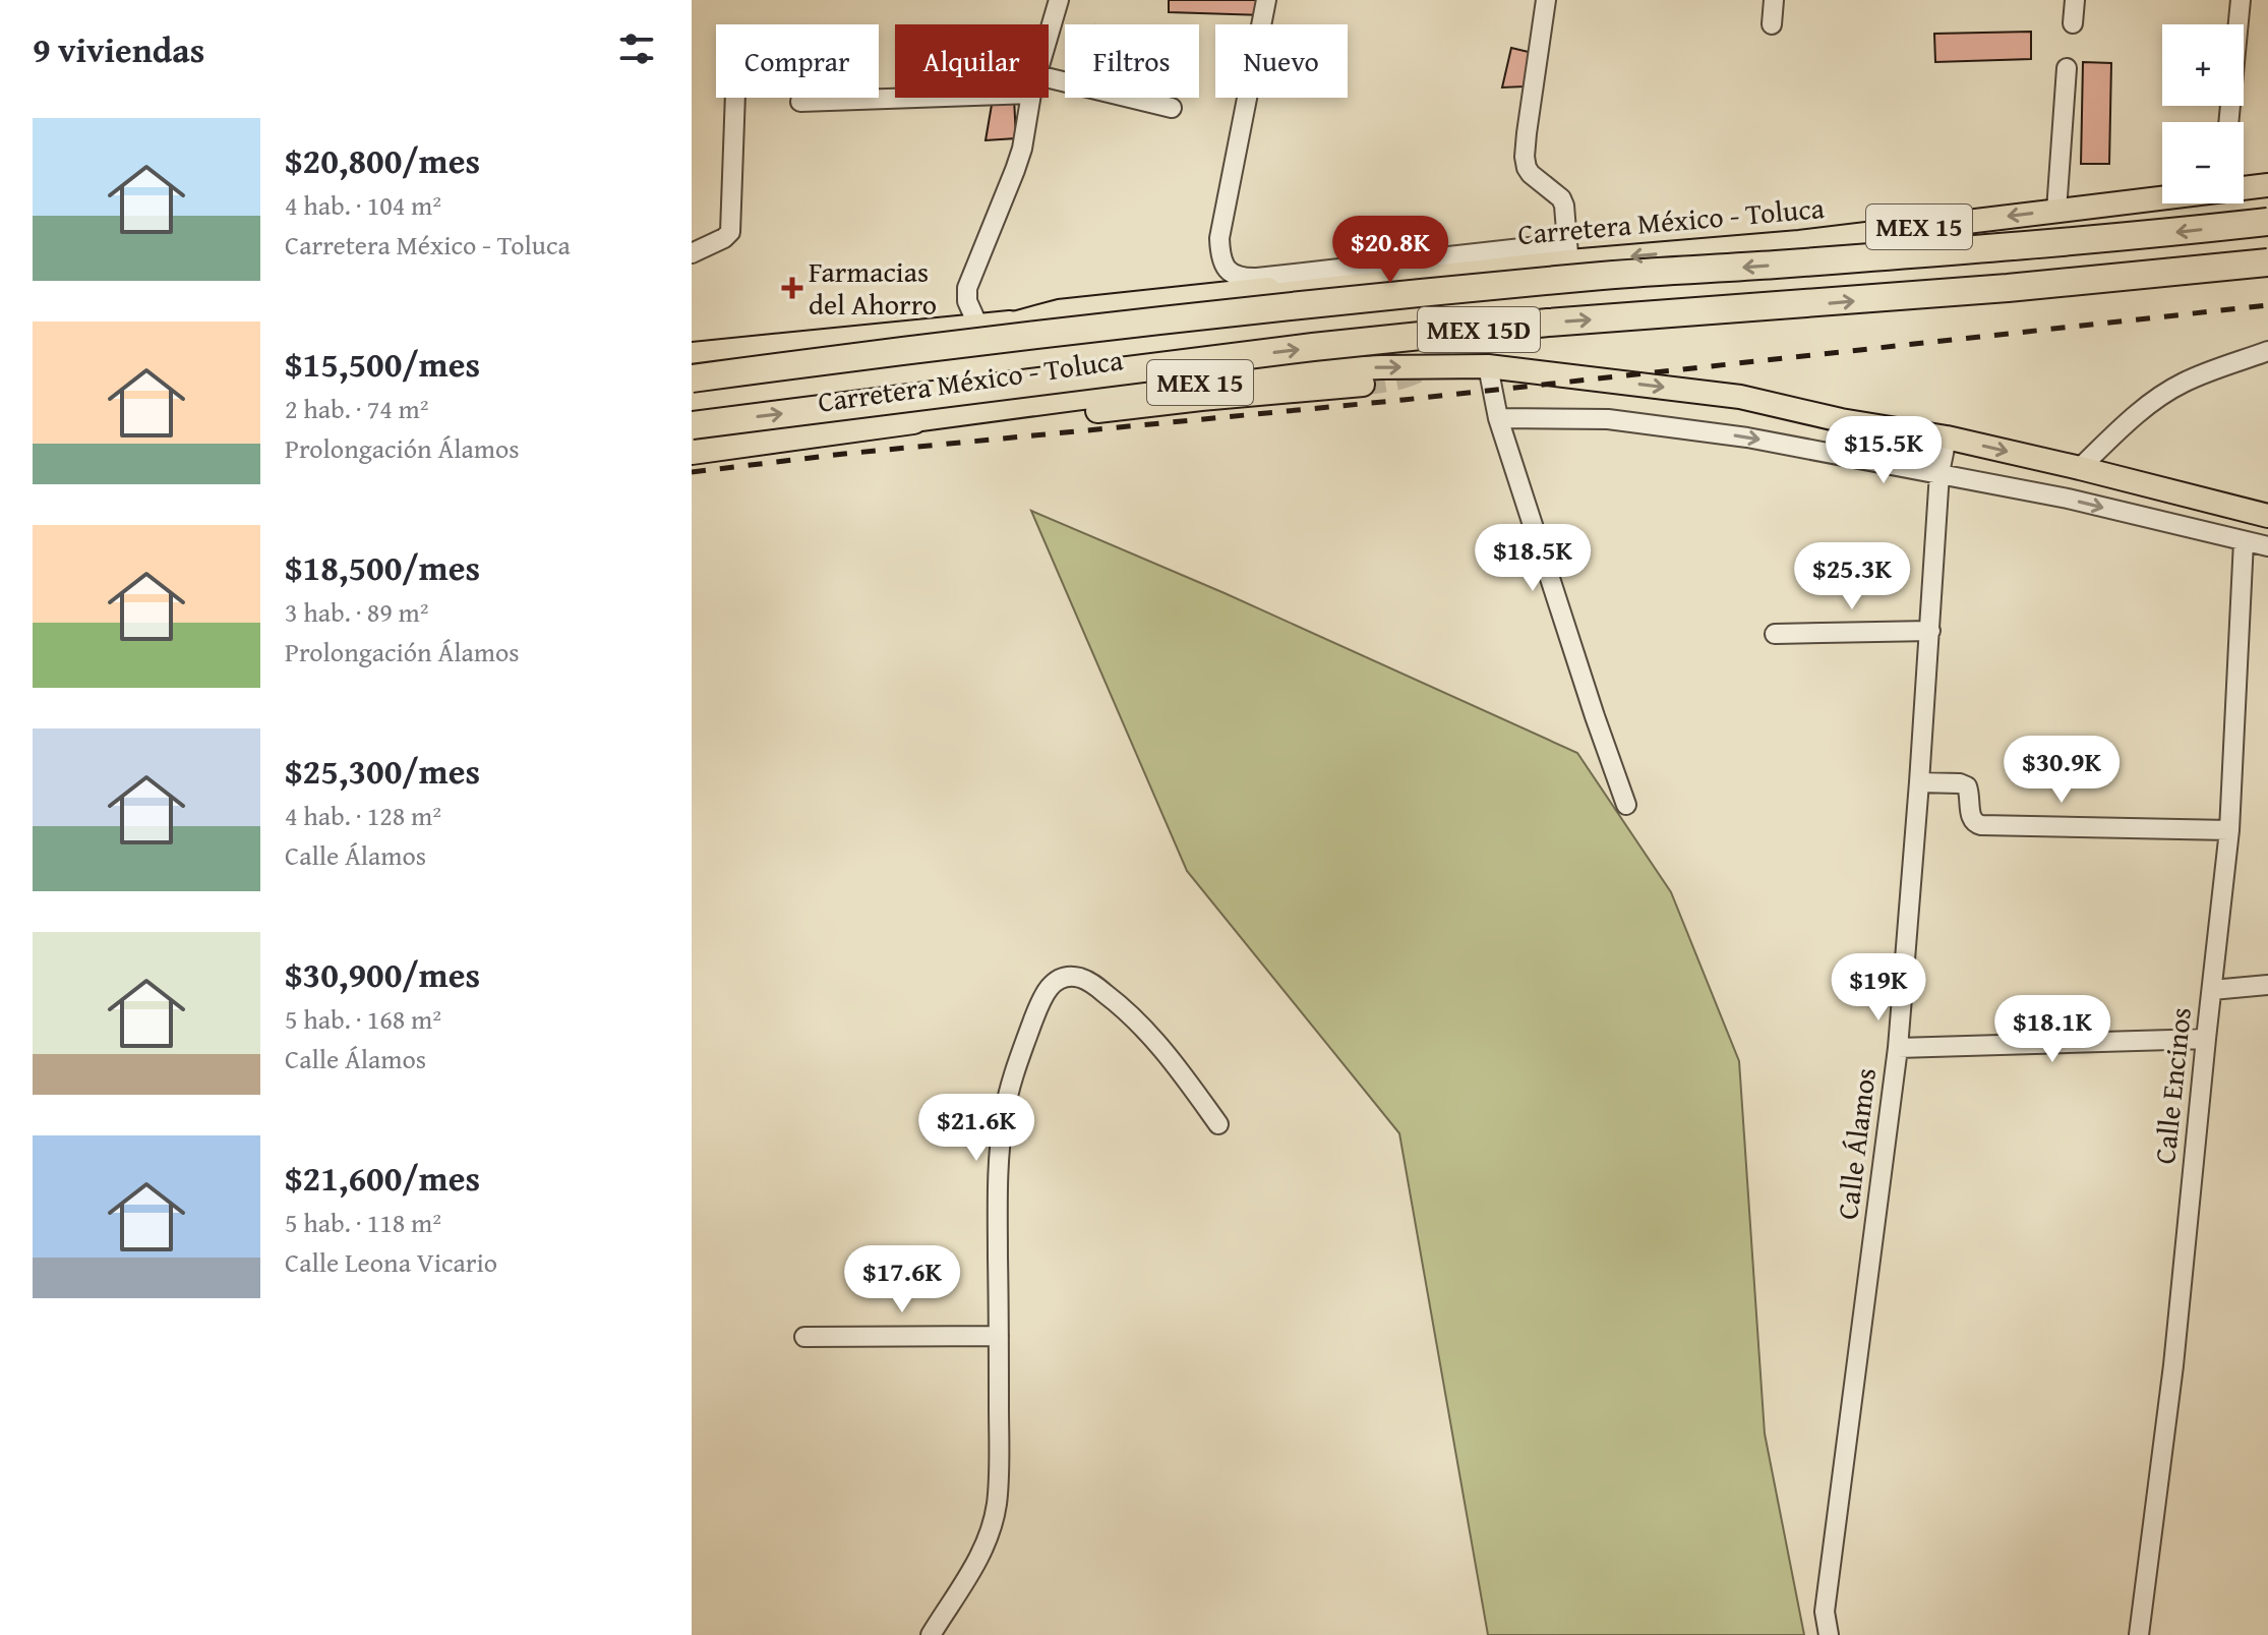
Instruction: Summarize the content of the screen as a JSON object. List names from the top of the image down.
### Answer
{
  "streets": {
    "highway": ["Carretera México - Toluca", "MEX 15", "MEX 15D"],
    "street": ["Calle Encinos", "Calle Álamos"]
  },
  "crossings": [
    ["Carretera México - Toluca", "Calle Álamos"]
  ],
  "places": {
    "health": ["Farmacias del Ahorro"]
  },
  "page": {
    "heading": "9 viviendas",
    "map_buttons": ["+", "−"],
    "chip": [
      "Comprar",
      "Alquilar",
      "Filtros",
      "Nuevo"
    ],
    "list": [
      {
        "name": "$20,800/mes",
        "note": "4 hab. · 104 m² · Carretera México - Toluca"
      },
      {
        "name": "$15,500/mes",
        "note": "2 hab. · 74 m² · Prolongación Álamos"
      },
      {
        "name": "$18,500/mes",
        "note": "3 hab. · 89 m² · Prolongación Álamos"
      },
      {
        "name": "$25,300/mes",
        "note": "4 hab. · 128 m² · Calle Álamos"
      },
      {
        "name": "$30,900/mes",
        "note": "5 hab. · 168 m² · Calle Álamos"
      },
      {
        "name": "$21,600/mes",
        "note": "5 hab. · 118 m² · Calle Leona Vicario"
      }
    ],
    "price": [
      "$20.8K",
      "$15.5K",
      "$18.5K",
      "$25.3K",
      "$30.9K",
      "$19K",
      "$18.1K",
      "$21.6K",
      "$17.6K"
    ]
  }
}
